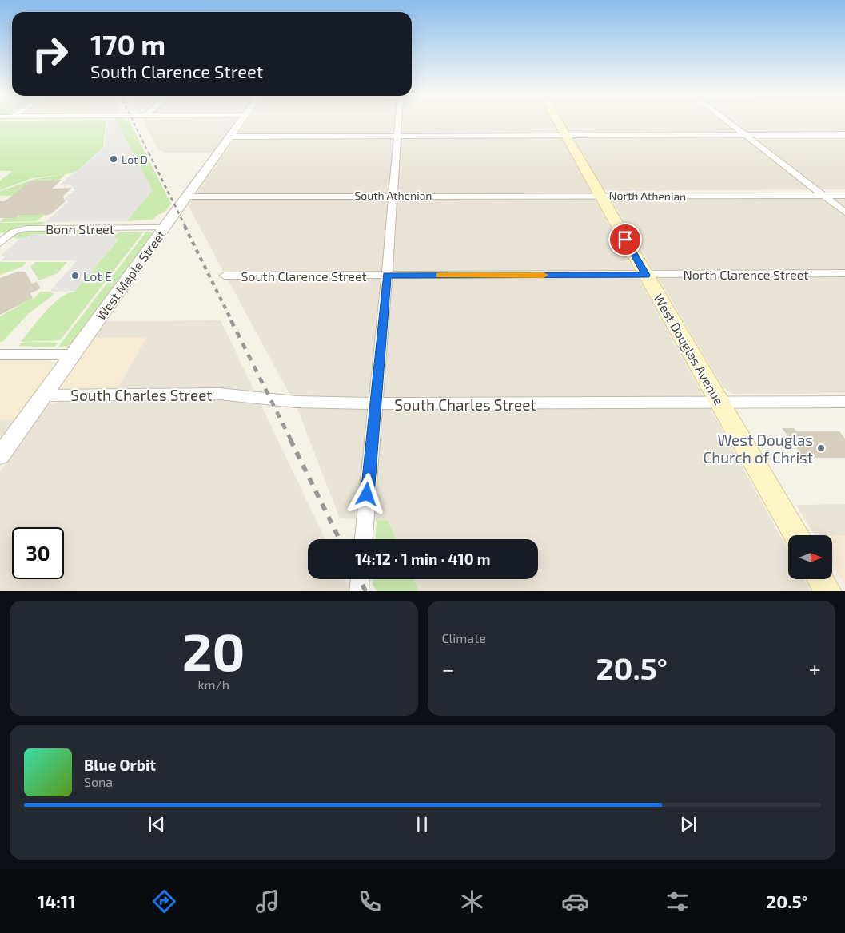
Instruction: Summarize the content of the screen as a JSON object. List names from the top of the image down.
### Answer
{
  "streets": {
    "main road": ["West Douglas Avenue"],
    "street": [
      "South Athenian",
      "North Athenian",
      "Bonn Street",
      "North Clarence Street",
      "West Maple Street",
      "South Clarence Street",
      "South Charles Street"
    ]
  },
  "crossings": [
    ["South Athenian", "North Athenian"],
    ["South Athenian", "West Maple Street"],
    ["South Athenian", "West Douglas Avenue"],
    ["North Athenian", "West Douglas Avenue"],
    ["Bonn Street", "West Maple Street"],
    ["North Clarence Street", "South Clarence Street"],
    ["North Clarence Street", "West Douglas Avenue"],
    ["West Maple Street", "South Charles Street"],
    ["South Clarence Street", "West Douglas Avenue"],
    ["West Douglas Avenue", "South Charles Street"]
  ],
  "places": ["Lot D", "Lot E", "West Douglas Church of Christ"],
  "north": "right",
  "page": {
    "turn": ["170 m", "South Clarence Street"],
    "limit": "30",
    "trip": "14:12 · 1 min · 410 m",
    "tile": [
      ["20", "km/h"],
      "Climate"
    ],
    "heat": ["−", "20.5°", "+"],
    "song": ["Blue Orbit", "Sona"],
    "tabs": ["14:11", "20.5°"]
  }
}
